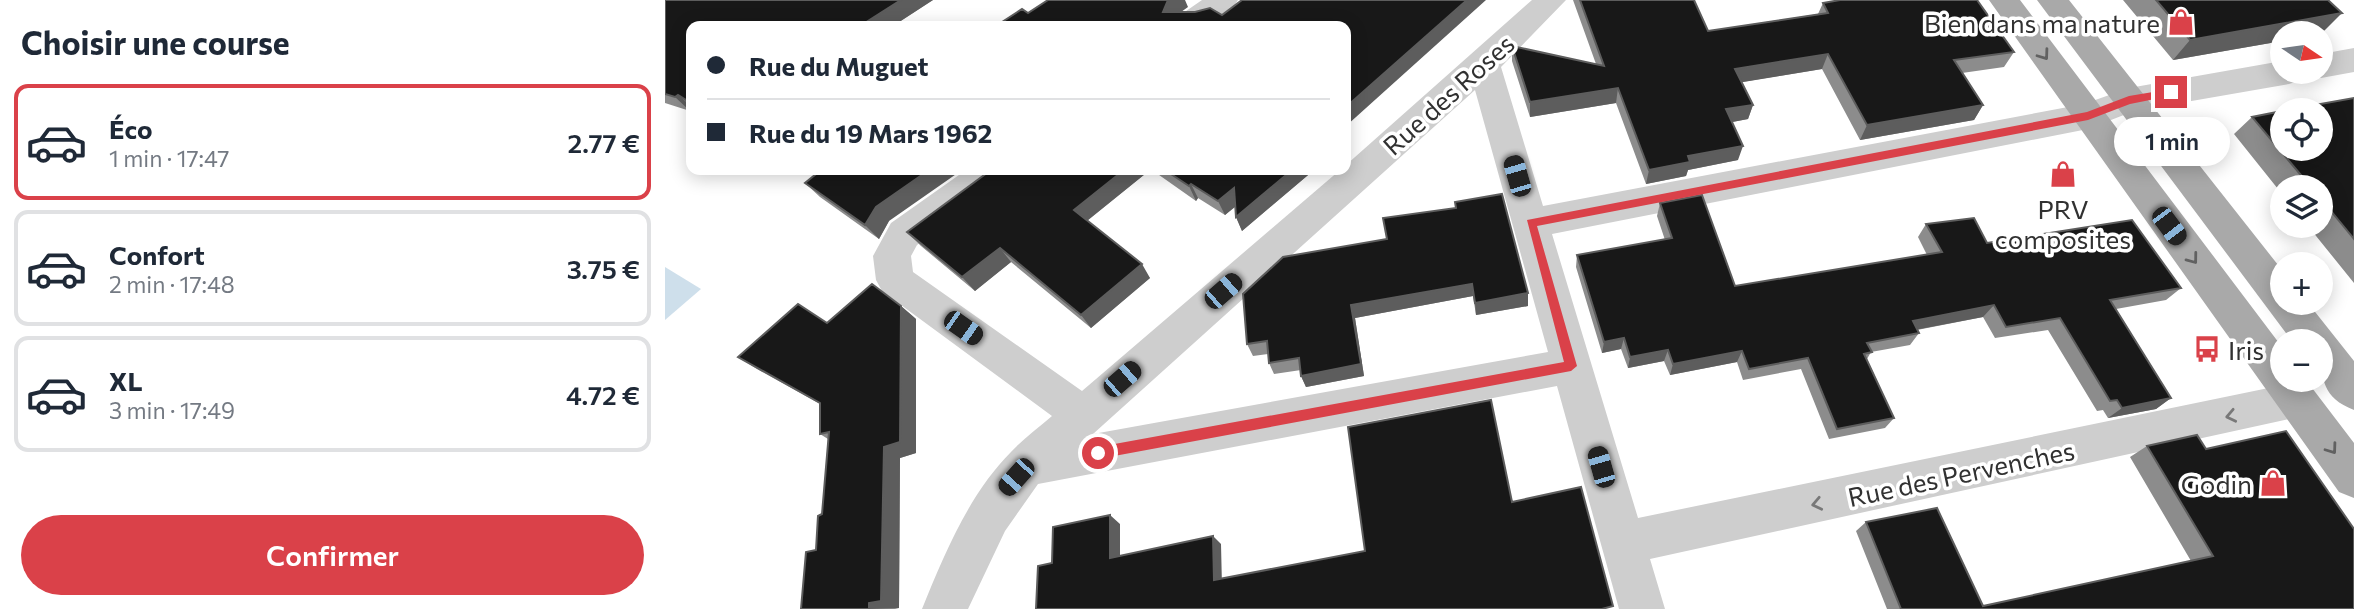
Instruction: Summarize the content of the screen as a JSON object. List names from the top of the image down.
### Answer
{
  "streets": {
    "street": ["Rue des Roses", "Rue des Pervenches"]
  },
  "places": {
    "shop": ["Bien dans ma nature", "PRV composites", "Godin"],
    "bus stop": ["Iris"]
  },
  "north": "right",
  "page": {
    "heading": "Choisir une course",
    "map_buttons": ["+", "−"],
    "banner": ["Rue du Muguet", "Rue du 19 Mars 1962"],
    "list": [
      {
        "name": "Éco",
        "note": "1 min · 17:47",
        "value": "2.77 €"
      },
      {
        "name": "Confort",
        "note": "2 min · 17:48",
        "value": "3.75 €"
      },
      {
        "name": "XL",
        "note": "3 min · 17:49",
        "value": "4.72 €"
      }
    ],
    "bubble": "1 min",
    "buttons": "Confirmer"
  }
}
